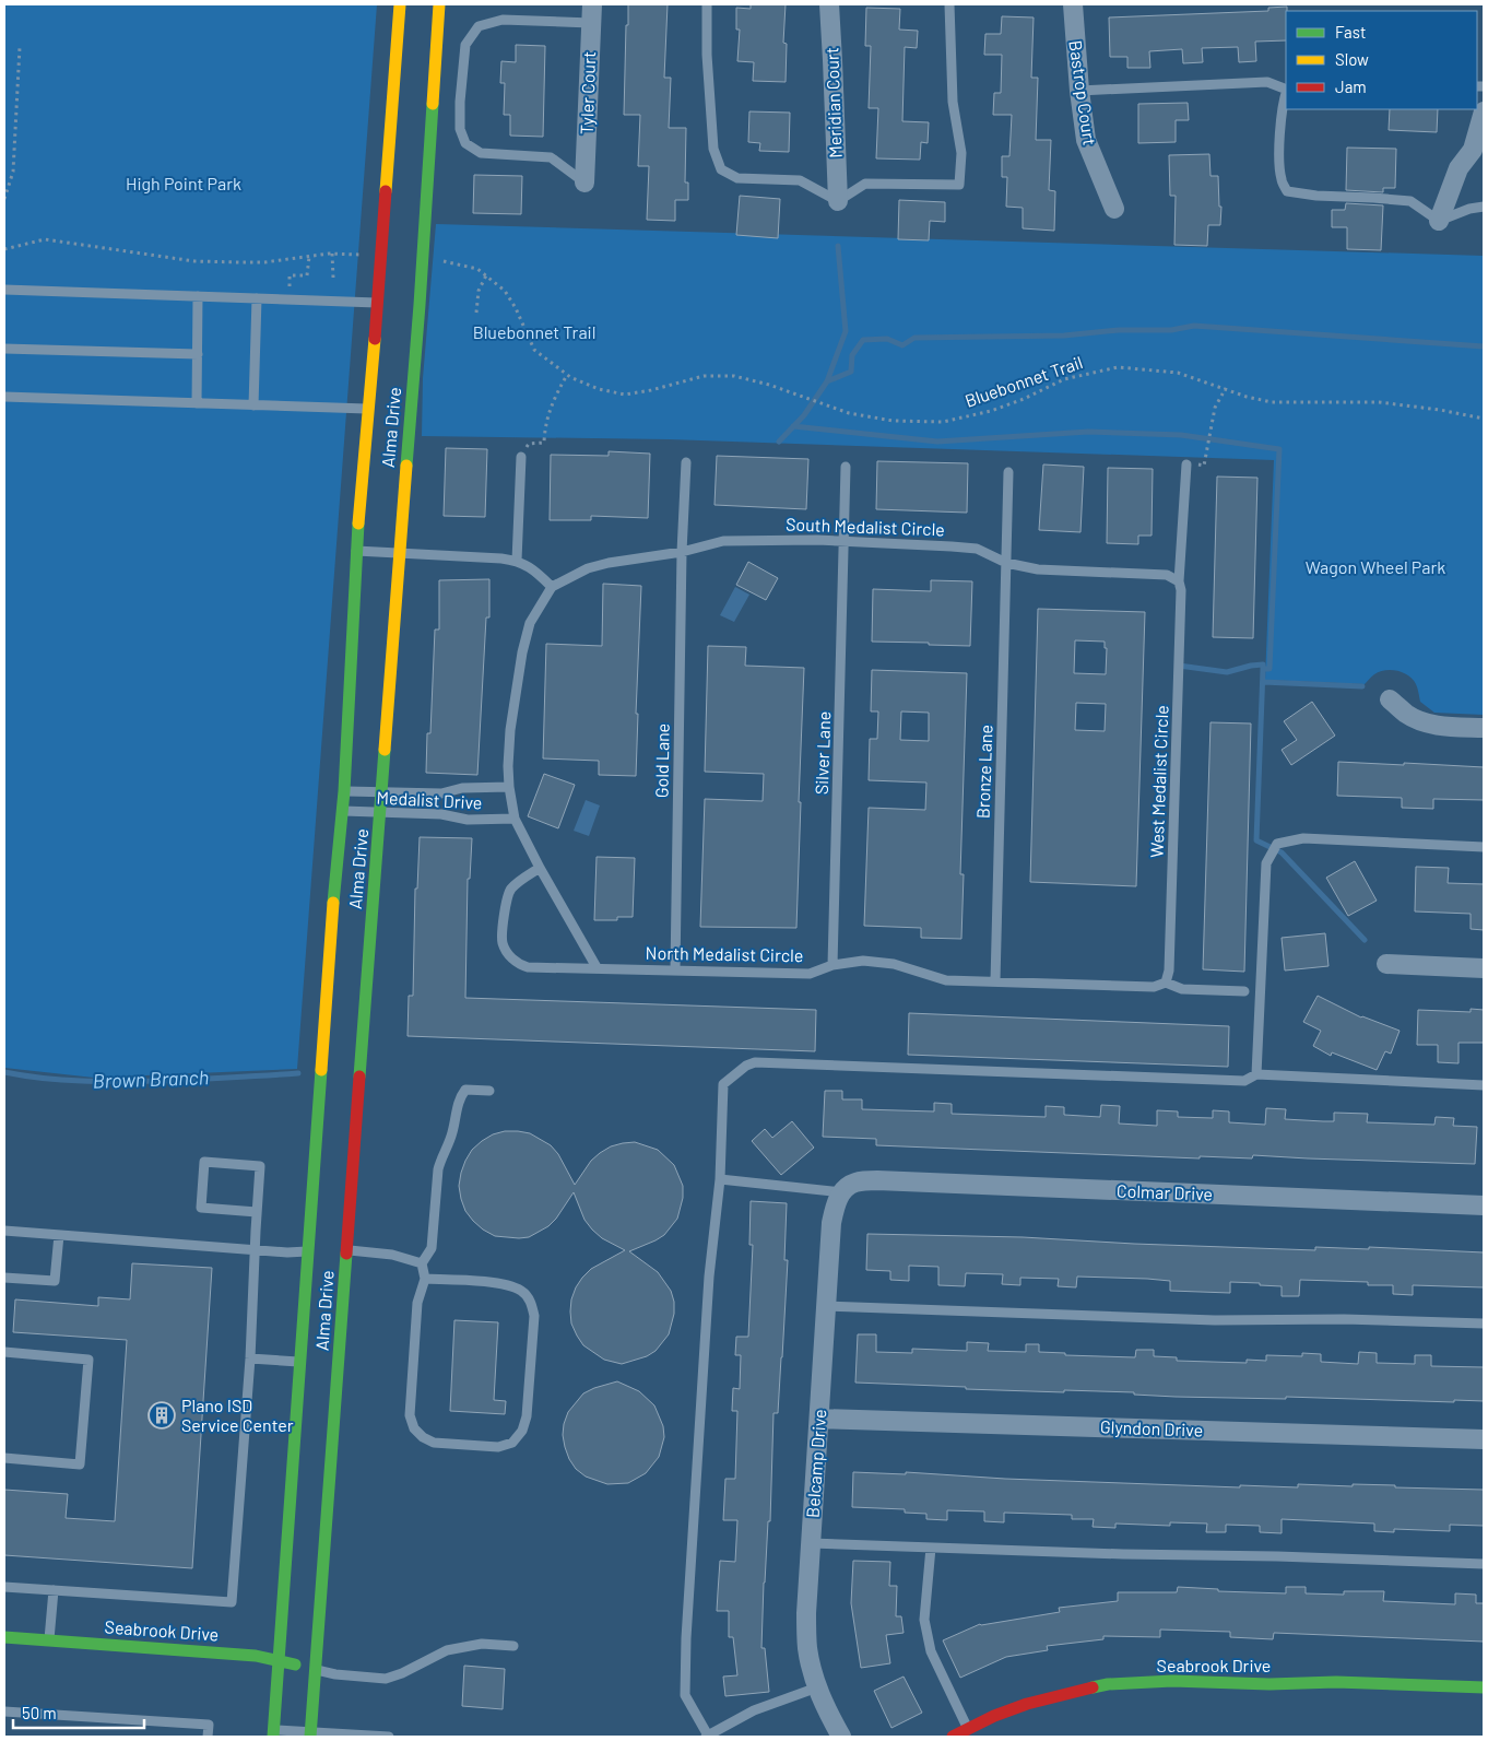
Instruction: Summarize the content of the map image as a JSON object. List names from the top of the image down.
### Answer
{
  "streets": {
    "main road": ["Alma Drive", "Seabrook Drive"],
    "street": [
      "Tyler Court",
      "Bastrop Court",
      "Meridian Court",
      "Colmar Drive",
      "Glyndon Drive",
      "Belcamp Drive"
    ],
    "lane": [
      "South Medalist Circle",
      "Silver Lane",
      "Gold Lane",
      "Bronze Lane",
      "West Medalist Circle",
      "Medalist Drive",
      "North Medalist Circle"
    ],
    "path": ["Bluebonnet Trail"]
  },
  "crossings": [
    ["Alma Drive", "Medalist Drive"],
    ["Alma Drive", "Seabrook Drive"],
    ["South Medalist Circle", "Silver Lane"],
    ["South Medalist Circle", "Gold Lane"],
    ["South Medalist Circle", "Bronze Lane"],
    ["South Medalist Circle", "West Medalist Circle"],
    ["Silver Lane", "North Medalist Circle"],
    ["Gold Lane", "North Medalist Circle"],
    ["Bronze Lane", "North Medalist Circle"],
    ["West Medalist Circle", "North Medalist Circle"],
    ["Colmar Drive", "Belcamp Drive"],
    ["Glyndon Drive", "Belcamp Drive"]
  ],
  "water": ["Brown Branch"],
  "parks": ["High Point Park", "Bluebonnet Trail", "Wagon Wheel Park"],
  "places": {
    "building": ["Plano ISD Service Center"]
  },
  "legend": ["Fast", "Slow", "Jam"],
  "scale_bar": "50 m"
}
